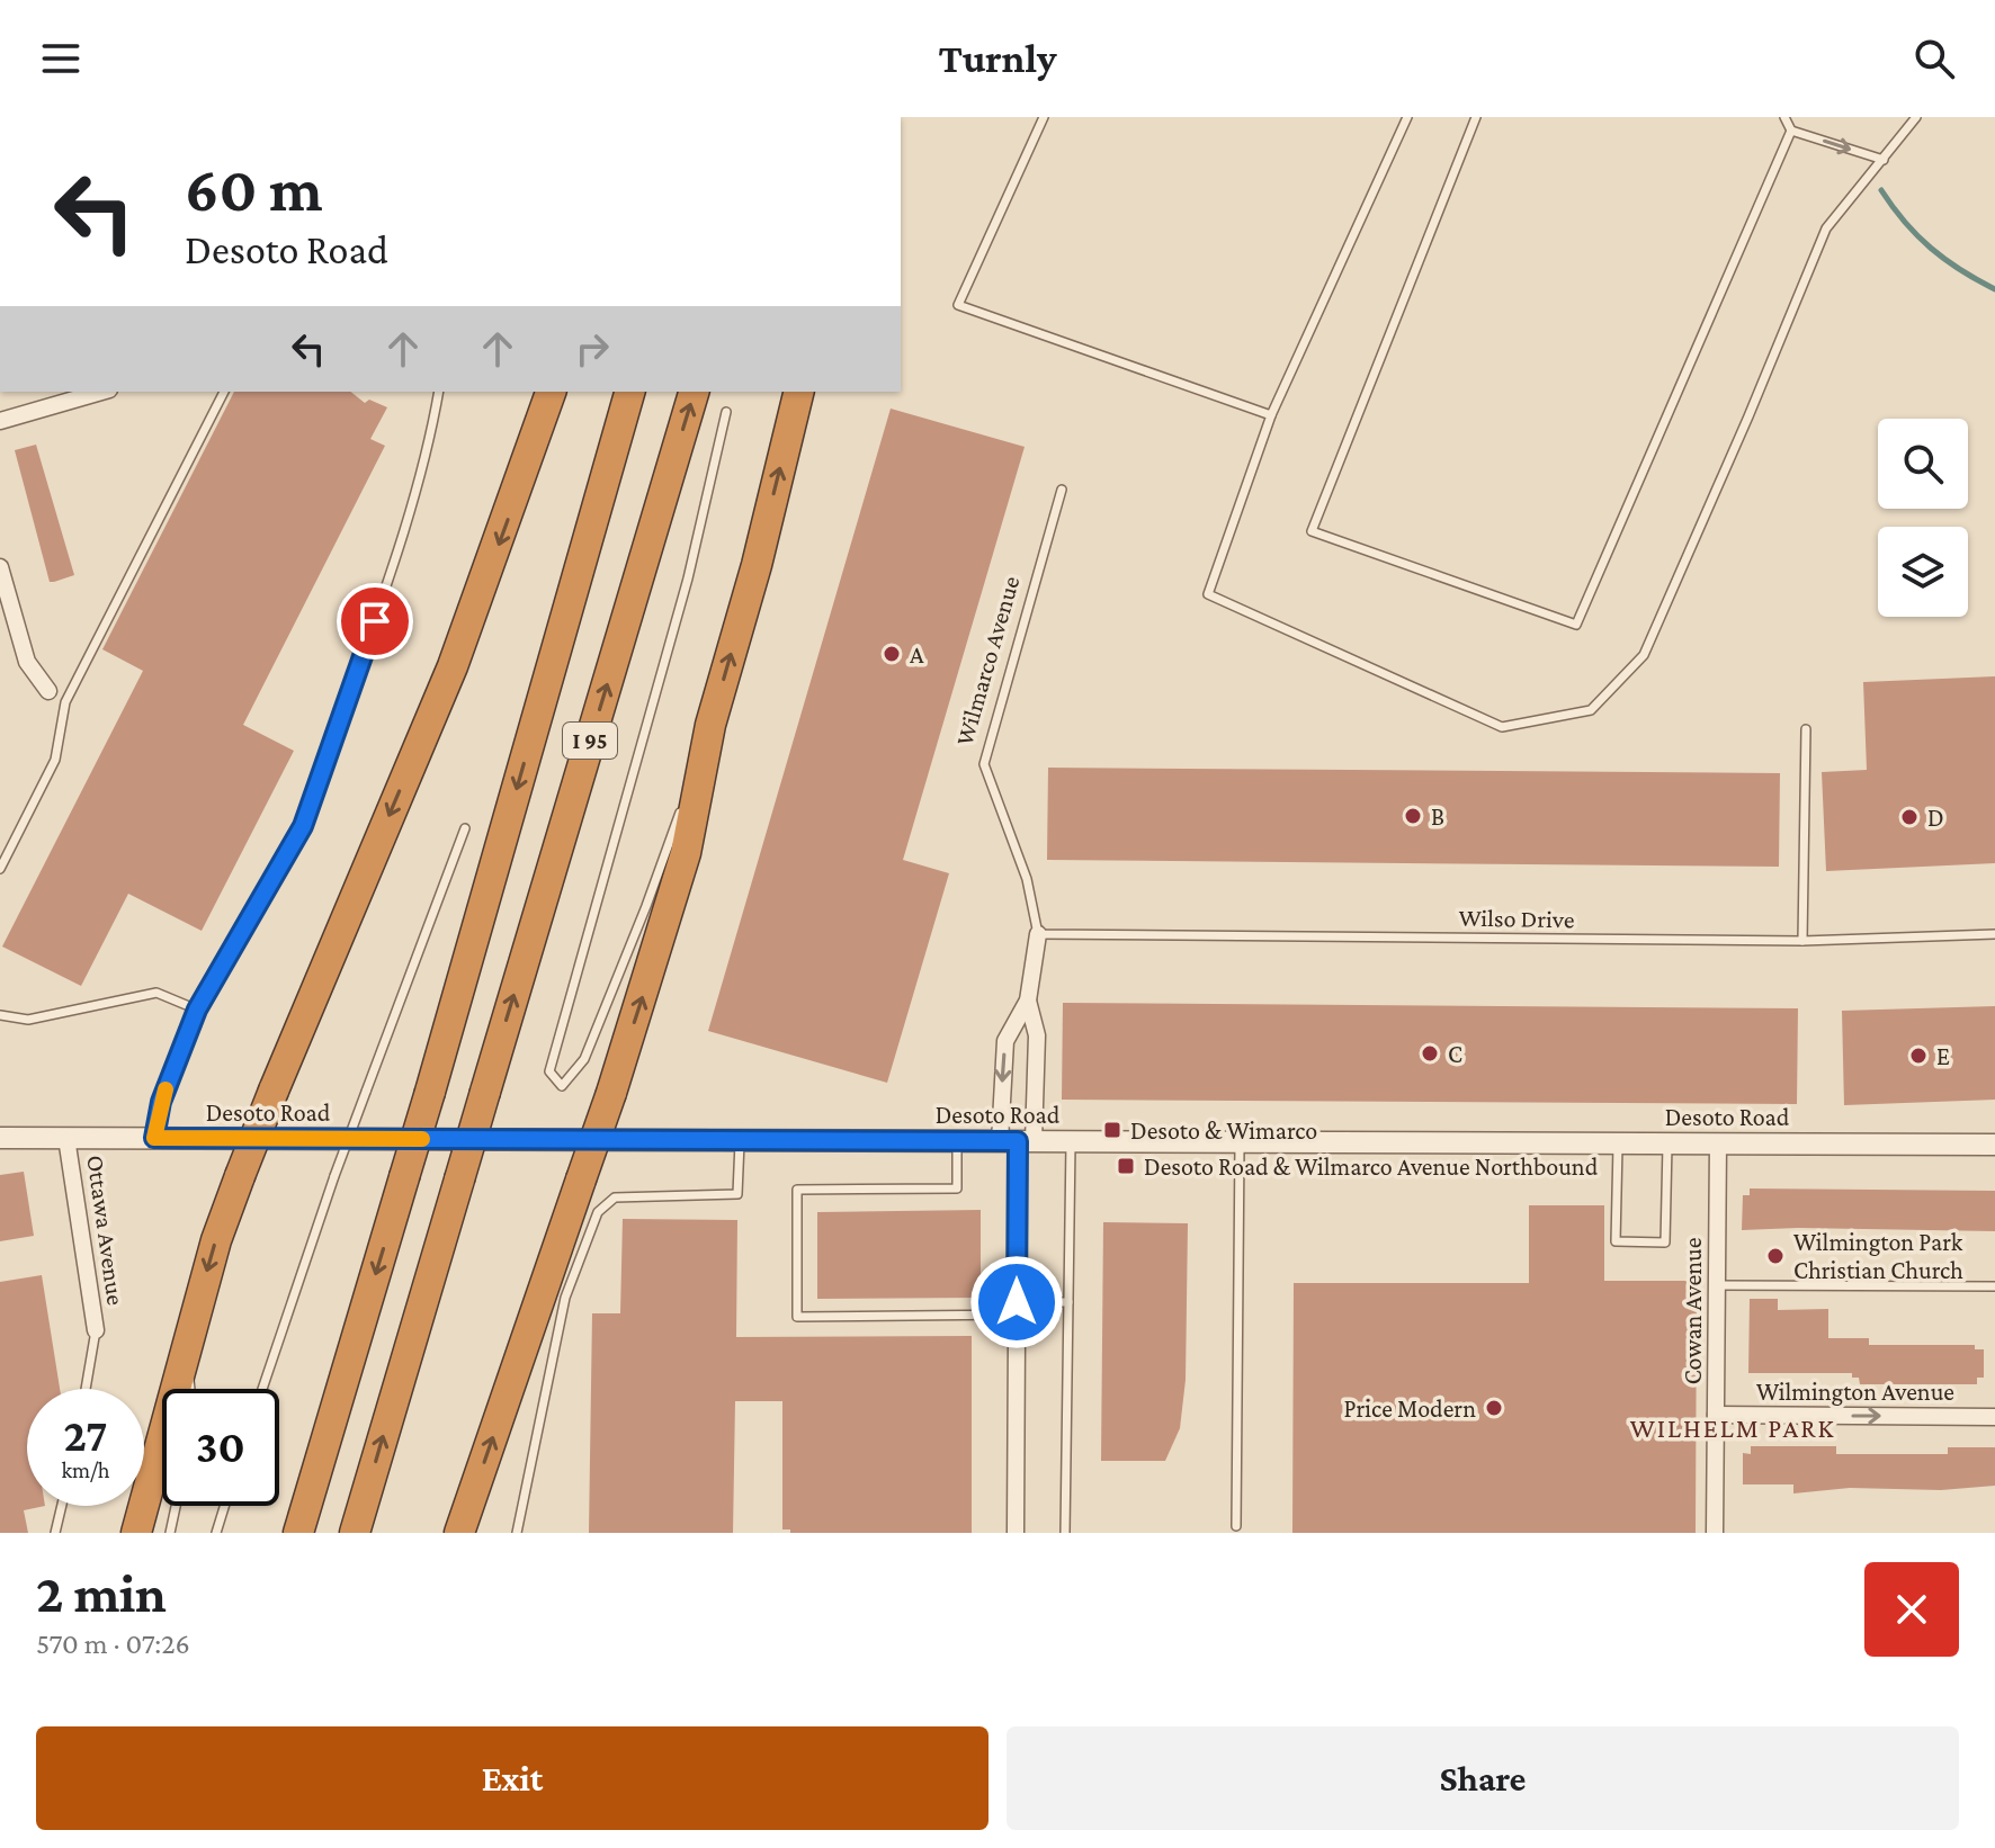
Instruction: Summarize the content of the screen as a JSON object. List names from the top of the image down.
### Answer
{
  "streets": {
    "highway": ["I 95"],
    "street": [
      "Wilmarco Avenue",
      "Desoto Road",
      "Ottawa Avenue",
      "Cowan Avenue",
      "Wilmington Avenue"
    ],
    "lane": ["Wilso Drive"]
  },
  "crossings": [
    ["Wilmarco Avenue", "Wilso Drive"],
    ["Wilmarco Avenue", "Desoto Road"],
    ["Desoto Road", "Ottawa Avenue"],
    ["Desoto Road", "Cowan Avenue"],
    ["Cowan Avenue", "Wilmington Avenue"]
  ],
  "one_way": ["Wilmington Avenue"],
  "districts": ["WILHELM PARK"],
  "places": {
    "other": [
      "A",
      "B",
      "D",
      "C",
      "E",
      "Wilmington Park Christian Church",
      "Price Modern"
    ],
    "transit": ["Desoto & Wimarco", "Desoto Road & Wilmarco Avenue Northbound"]
  },
  "page": {
    "header": "Turnly",
    "turn": ["60 m", "Desoto Road"],
    "speed": "27 km/h",
    "limit": "30",
    "heading": ["2 min", "570 m · 07:26"],
    "buttons": ["Exit", "Share"]
  }
}
